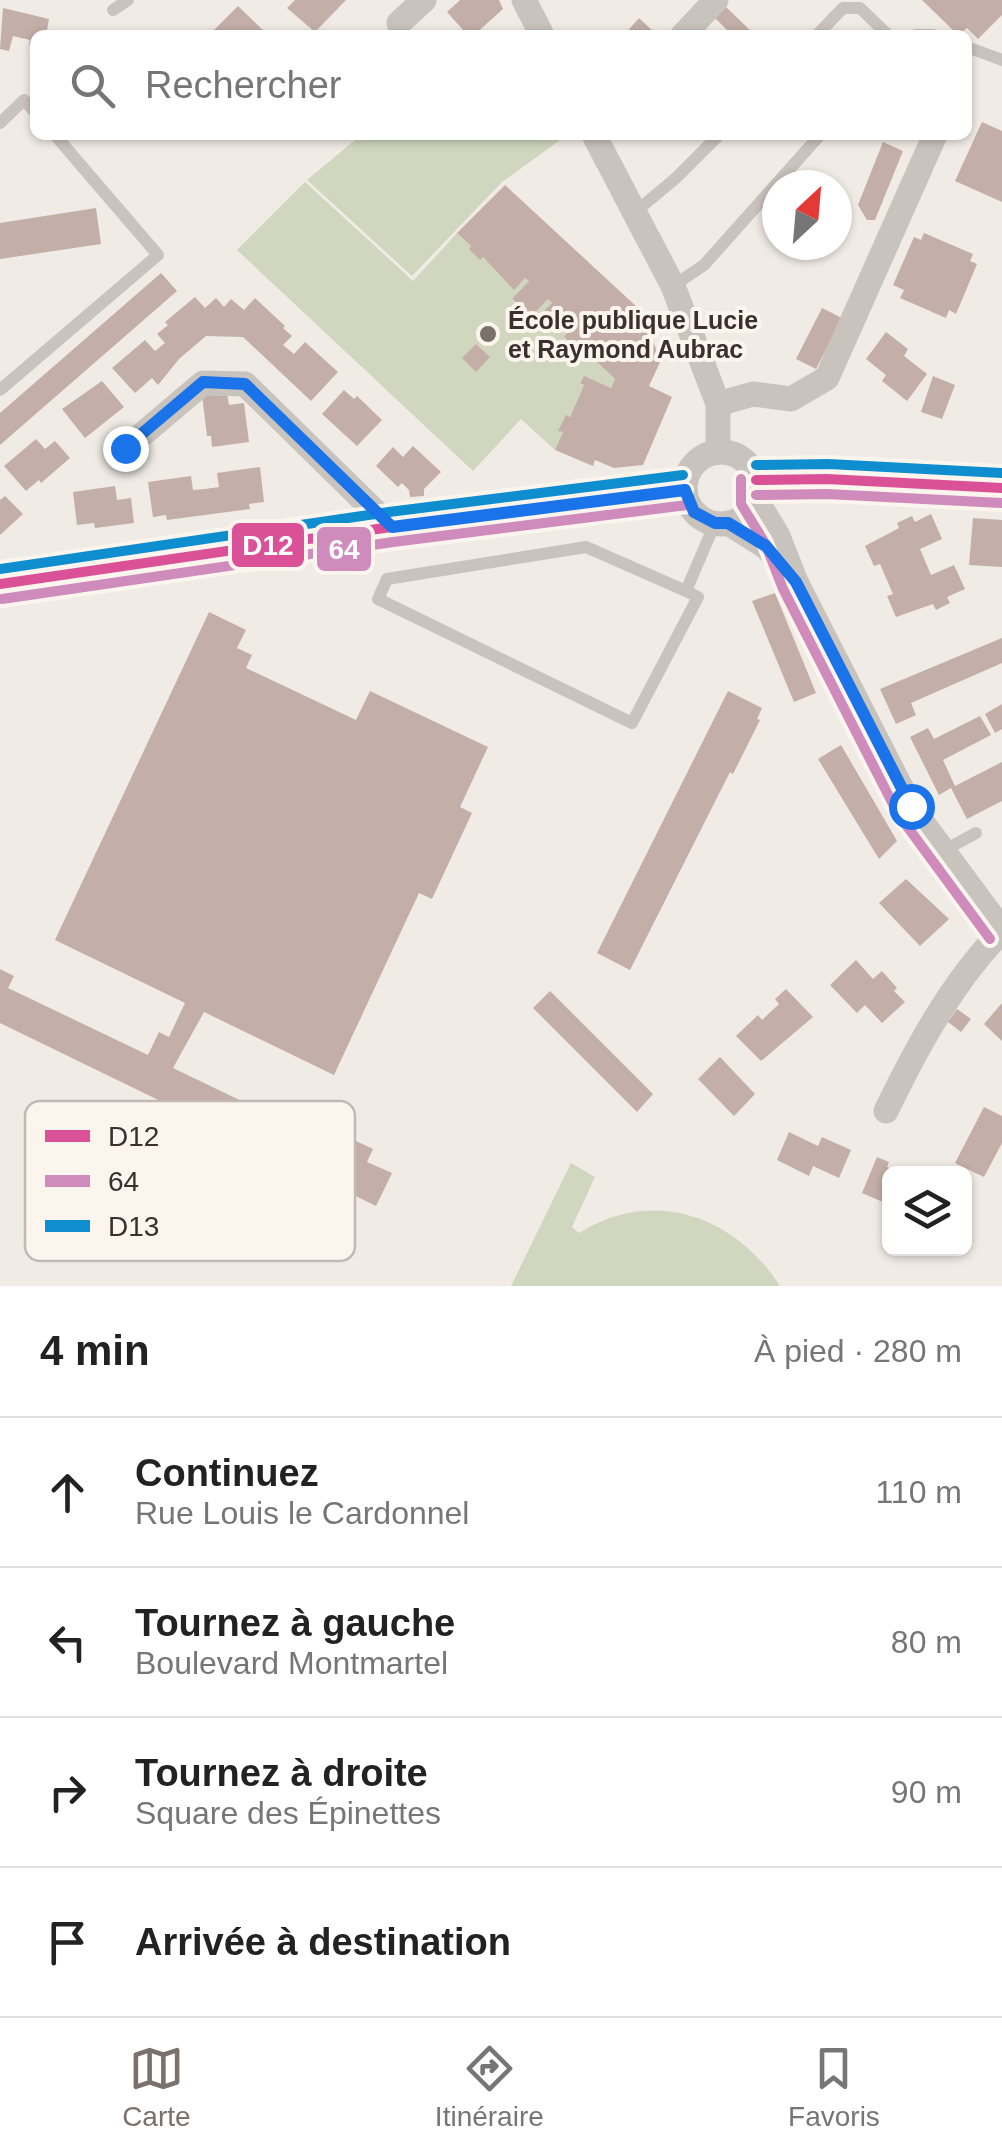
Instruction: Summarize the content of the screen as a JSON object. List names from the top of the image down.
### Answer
{
  "places": ["École publique Lucie et Raymond Aubrac"],
  "lines": ["transit line D13", "transit line D12", "transit line 64"],
  "legend": ["D12", "64", "D13"],
  "north": "top right",
  "page": {
    "search": "Rechercher",
    "heading": ["4 min", "À pied · 280 m"],
    "list": [
      ["Continuez", "Rue Louis le Cardonnel", "110 m"],
      ["Tournez à gauche", "Boulevard Montmartel", "80 m"],
      ["Tournez à droite", "Square des Épinettes", "90 m"],
      "Arrivée à destination"
    ],
    "nav": ["Carte", "Itinéraire", "Favoris"]
  }
}
